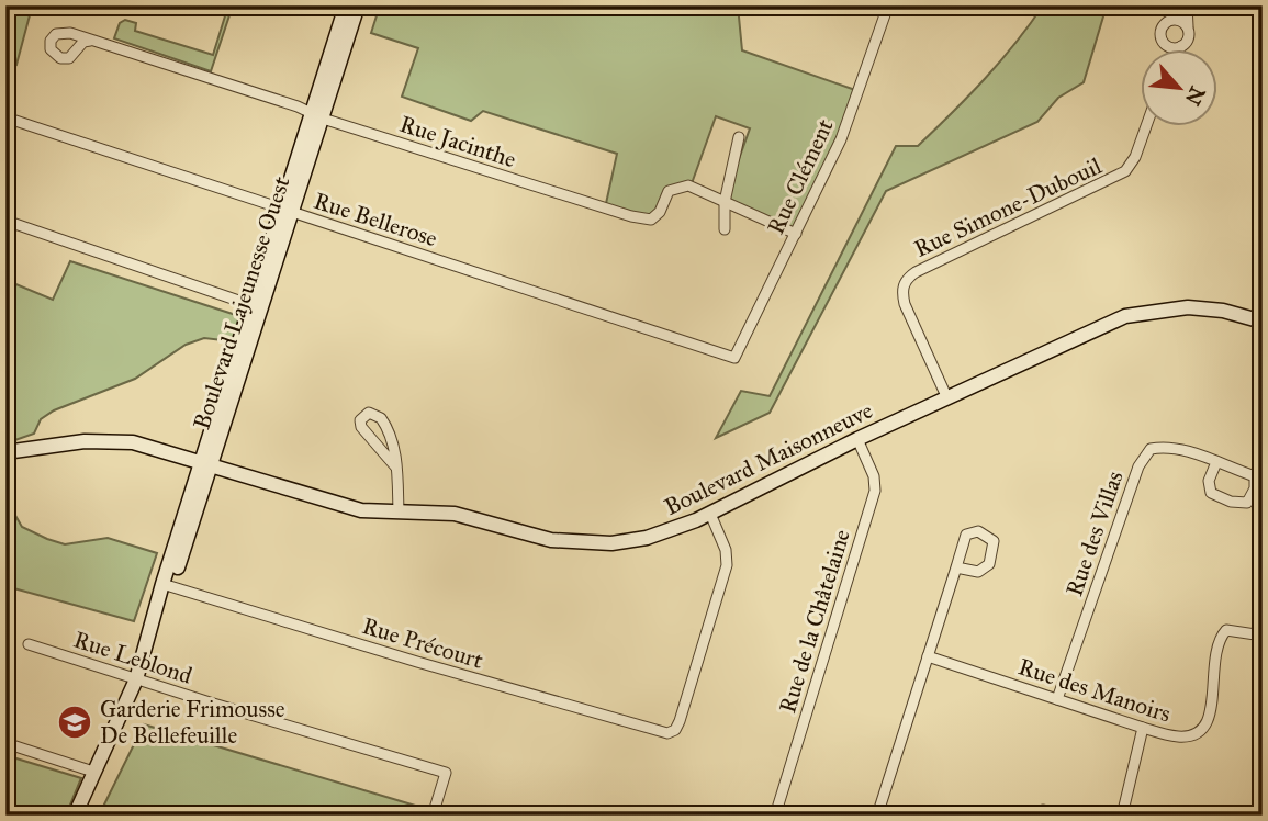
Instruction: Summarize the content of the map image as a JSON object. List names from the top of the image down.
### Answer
{
  "streets": {
    "street": [
      "Rue Jacinthe",
      "Rue Clément",
      "Rue Simone-Dubouil",
      "Rue Bellerose",
      "Boulevard Lajeunesse Ouest",
      "Boulevard Maisonneuve",
      "Rue des Villas",
      "Rue de la Châtelaine",
      "Rue Précourt",
      "Rue Leblond",
      "Rue des Manoirs"
    ]
  },
  "crossings": [
    ["Rue Jacinthe", "Rue Clément"],
    ["Rue Jacinthe", "Boulevard Lajeunesse Ouest"],
    ["Rue Clément", "Rue Bellerose"],
    ["Rue Simone-Dubouil", "Boulevard Maisonneuve"],
    ["Rue Bellerose", "Boulevard Lajeunesse Ouest"],
    ["Boulevard Lajeunesse Ouest", "Boulevard Maisonneuve"],
    ["Boulevard Lajeunesse Ouest", "Rue Précourt"],
    ["Boulevard Lajeunesse Ouest", "Rue Leblond"],
    ["Boulevard Maisonneuve", "Rue de la Châtelaine"],
    ["Boulevard Maisonneuve", "Rue Précourt"],
    ["Rue des Villas", "Rue des Manoirs"]
  ],
  "places": {
    "school or university": ["Garderie Frimousse De Bellefeuille"]
  },
  "north": "bottom right"
}
